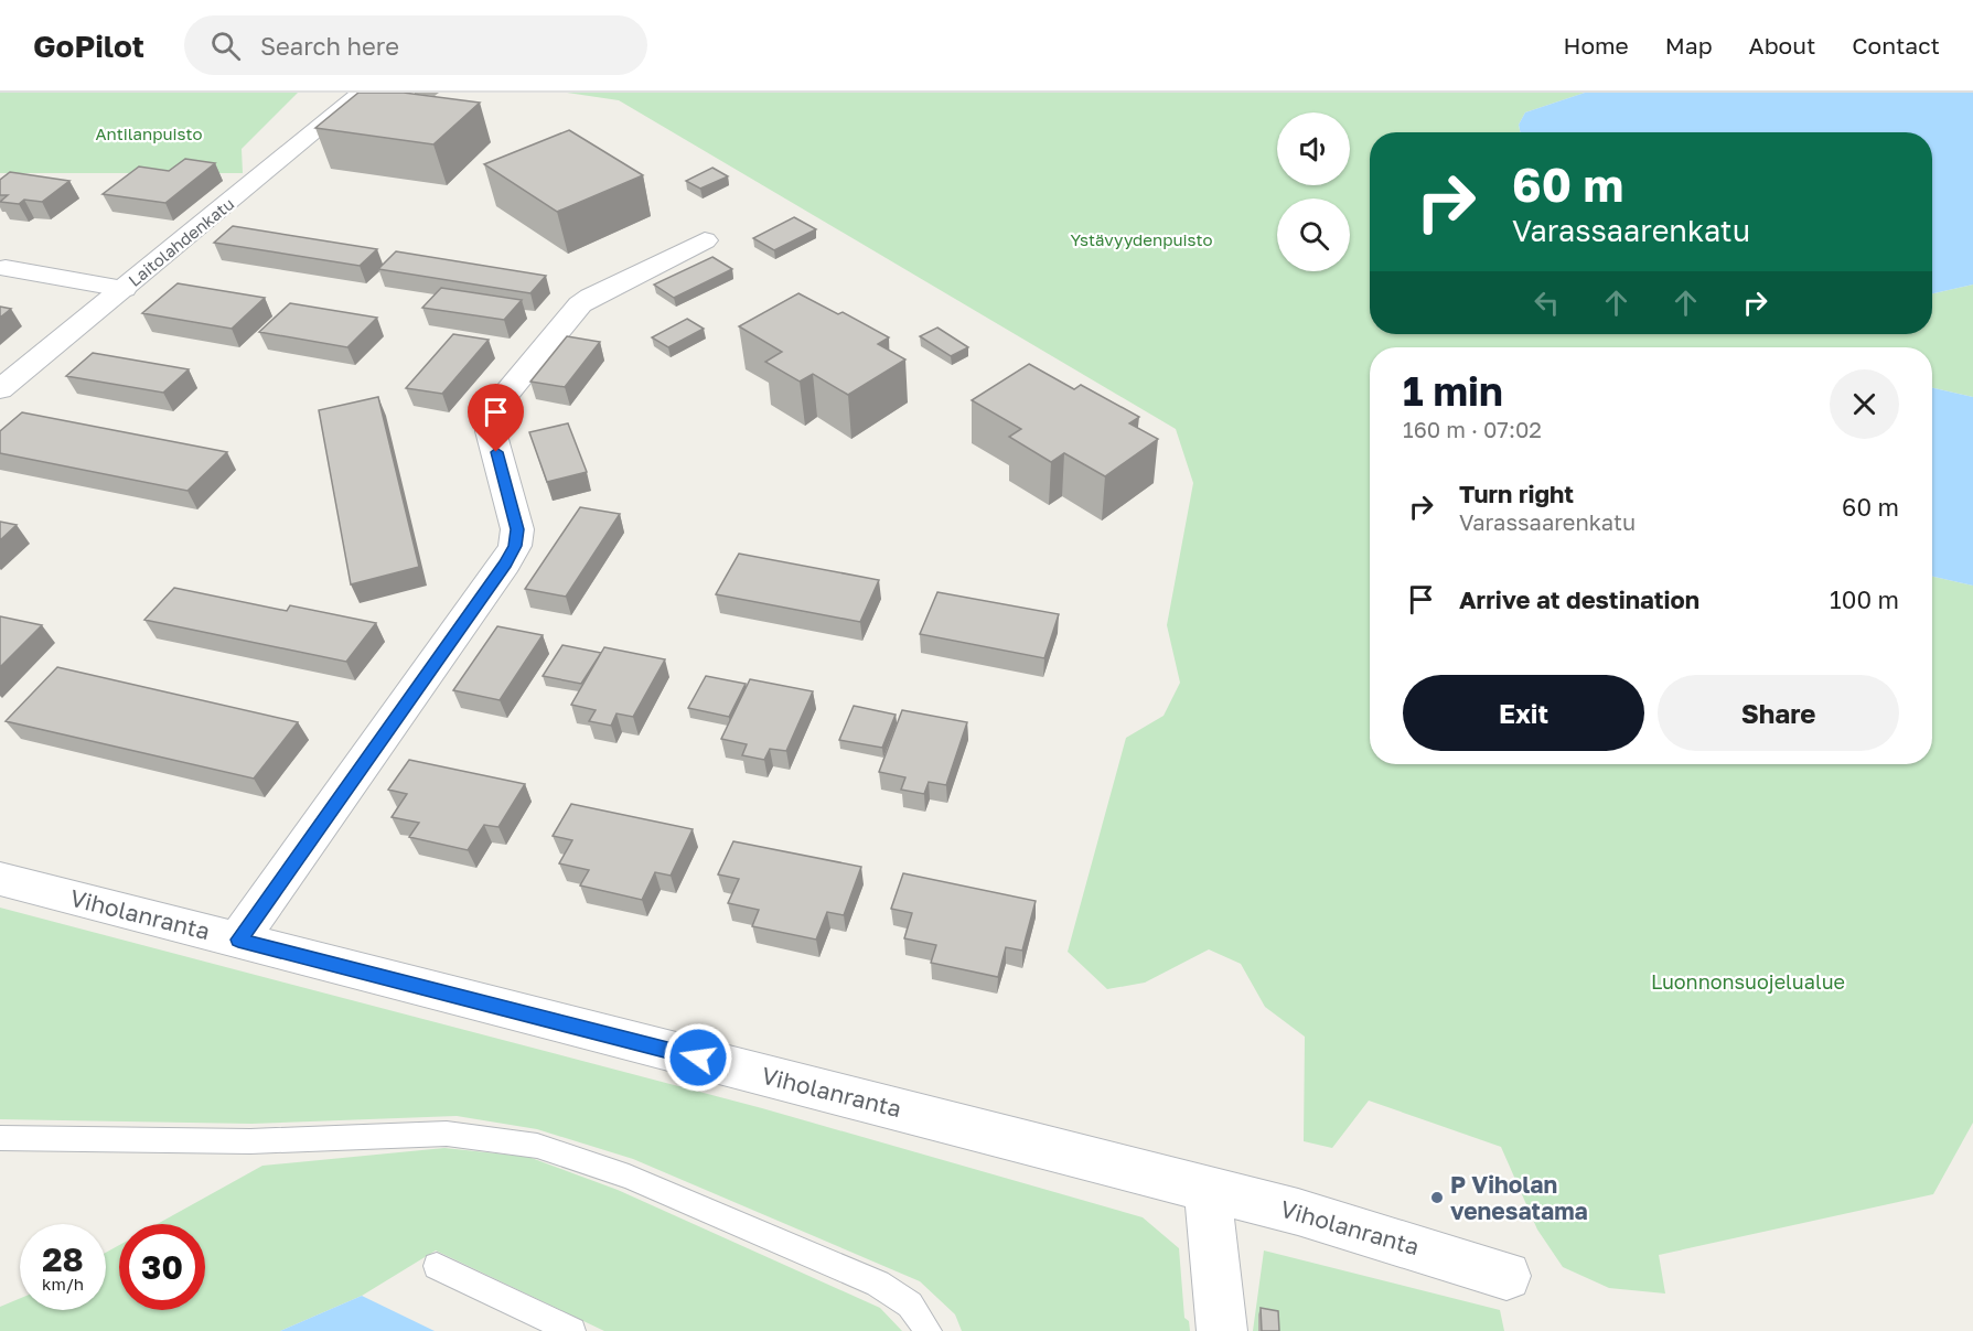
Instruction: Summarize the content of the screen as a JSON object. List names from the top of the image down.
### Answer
{
  "streets": {
    "street": ["Laitolahdenkatu", "Viholanranta"]
  },
  "parks": ["Antilanpuisto", "Ystävyydenpuisto", "Luonnonsuojelualue"],
  "places": ["P Viholan venesatama"],
  "page": {
    "header": "GoPilot",
    "search": "Search here",
    "nav": [
      "Home",
      "Map",
      "About",
      "Contact"
    ],
    "turn": ["60 m", "Varassaarenkatu"],
    "heading": ["1 min", "160 m · 07:02"],
    "list": [
      {
        "name": "Turn right",
        "note": "Varassaarenkatu",
        "value": "60 m"
      },
      {
        "name": "Arrive at destination",
        "value": "100 m"
      }
    ],
    "buttons": ["Exit", "Share"],
    "speed": "28 km/h",
    "limit": "30"
  }
}
